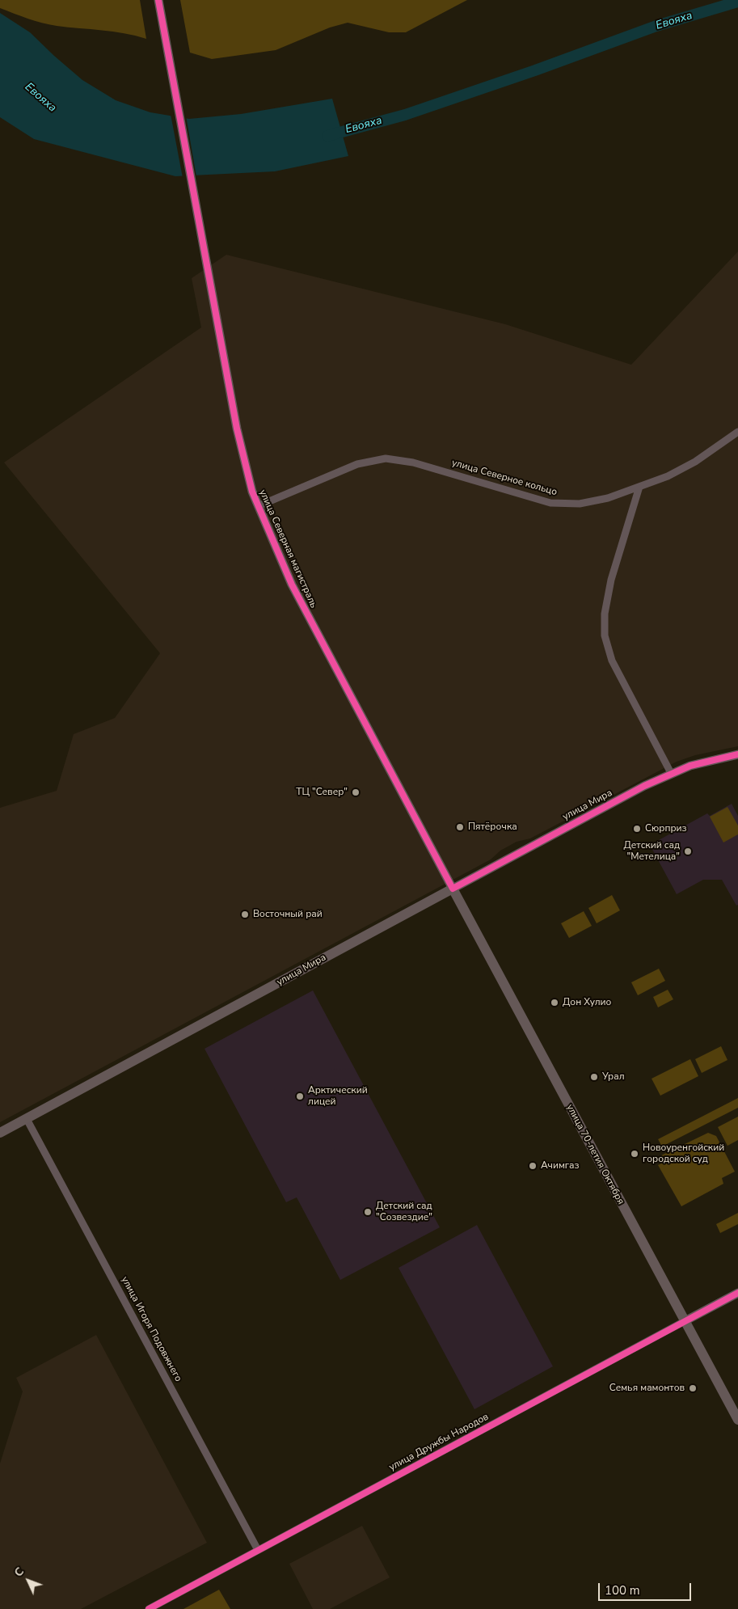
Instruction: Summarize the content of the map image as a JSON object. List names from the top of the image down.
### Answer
{
  "streets": {
    "main road": ["улица Мира", "улица 70-летия Октября"],
    "street": [
      "улица Северное кольцо",
      "улица Северная магистраль",
      "улица Игоря Подовжнего",
      "улица Дружбы Народов"
    ]
  },
  "crossings": [
    ["улица Северное кольцо", "улица Северная магистраль"],
    ["улица Северная магистраль", "улица Мира"],
    ["улица Северная магистраль", "улица 70-летия Октября"],
    ["улица Мира", "улица 70-летия Октября"],
    ["улица Мира", "улица Игоря Подовжнего"],
    ["улица 70-летия Октября", "улица Дружбы Народов"],
    ["улица Игоря Подовжнего", "улица Дружбы Народов"]
  ],
  "water": ["Евояха"],
  "places": [
    "ТЦ \"Север\"",
    "Пятёрочка",
    "Сюрприз",
    "Детский сад \"Метелица\"",
    "Восточный рай",
    "Дон Хулио",
    "Урал",
    "Арктический лицей",
    "Новоуренгойский городской суд",
    "Ачимгаз",
    "Детский сад \"Созвездие\"",
    "Семья мамонтов"
  ],
  "scale_bar": "100 m",
  "north": "top left"
}
